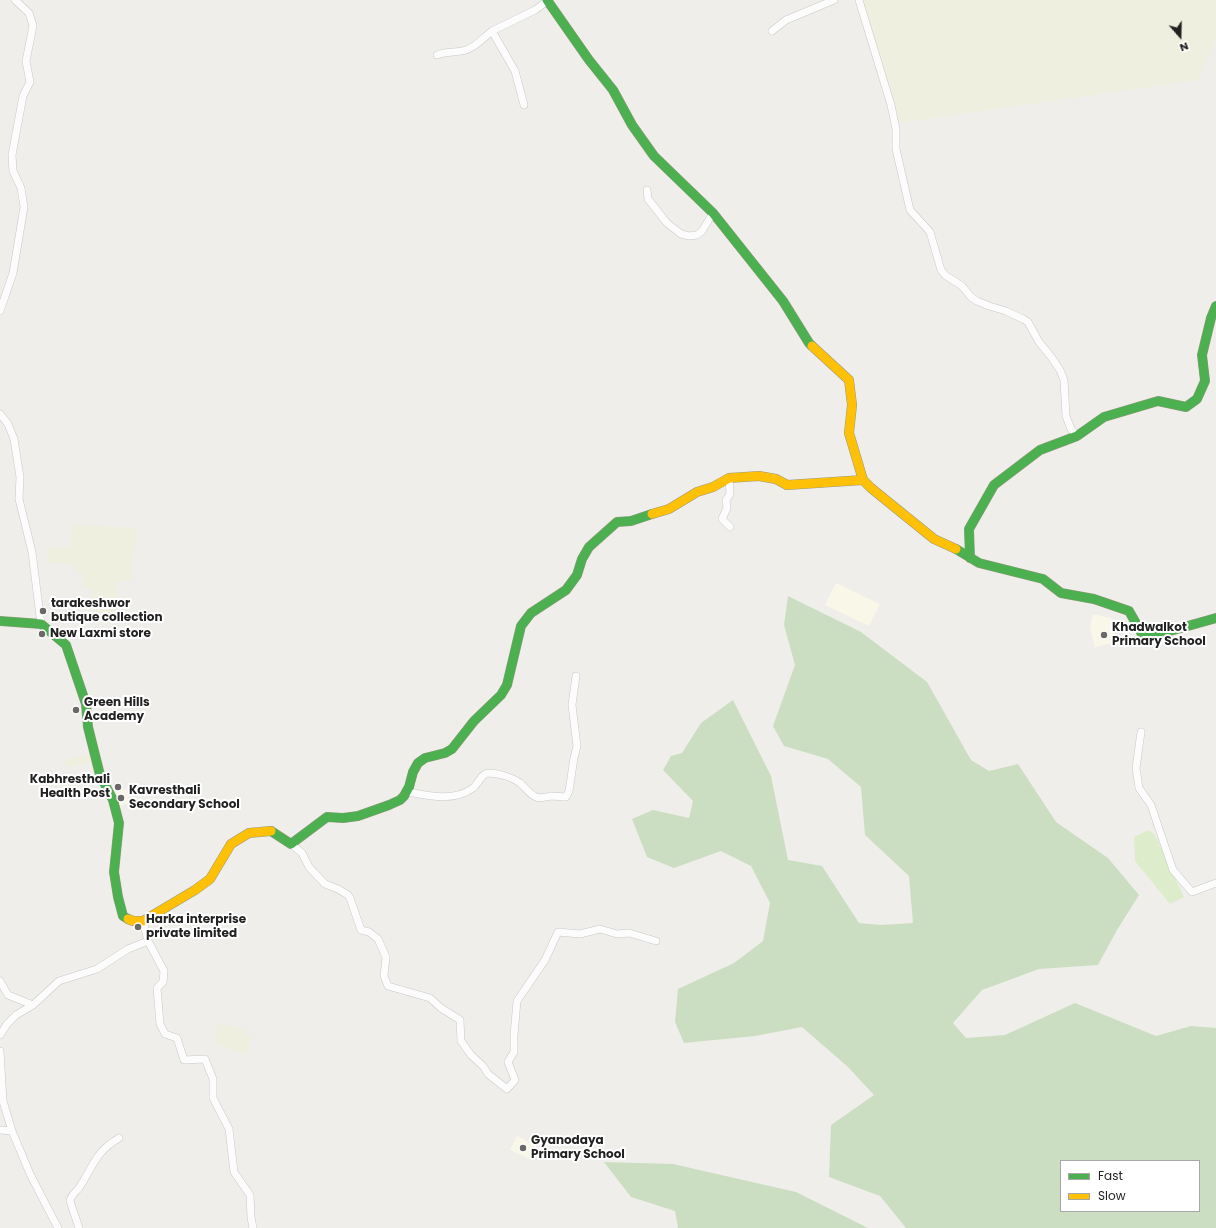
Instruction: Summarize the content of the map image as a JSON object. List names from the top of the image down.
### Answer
{
  "places": [
    "tarakeshwor butique collection",
    "New Laxmi store",
    "Khadwalkot Primary School",
    "Green Hills Academy",
    "Kabhresthali Health Post",
    "Kavresthali Secondary School",
    "Harka interprise private limited",
    "Gyanodaya Primary School"
  ],
  "legend": ["Fast", "Slow"],
  "north": "bottom"
}
